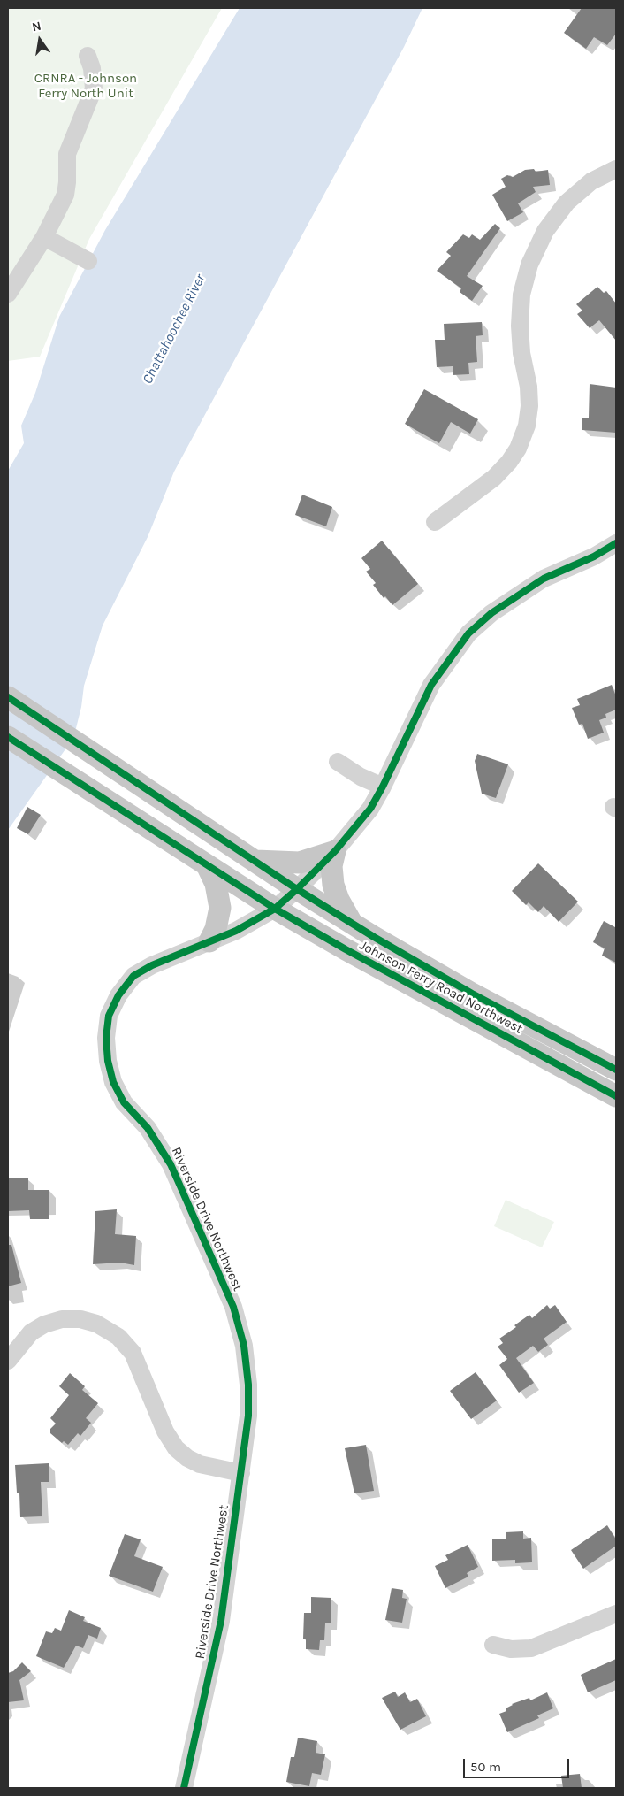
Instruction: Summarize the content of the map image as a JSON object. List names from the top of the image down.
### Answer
{
  "streets": {
    "main road": ["Johnson Ferry Road Northwest"],
    "street": ["Riverside Drive Northwest"]
  },
  "crossings": [
    ["Johnson Ferry Road Northwest", "Riverside Drive Northwest"]
  ],
  "water": ["Chattahoochee River"],
  "parks": ["CRNRA - Johnson Ferry North Unit"],
  "scale_bar": "50 m",
  "north": "top"
}
